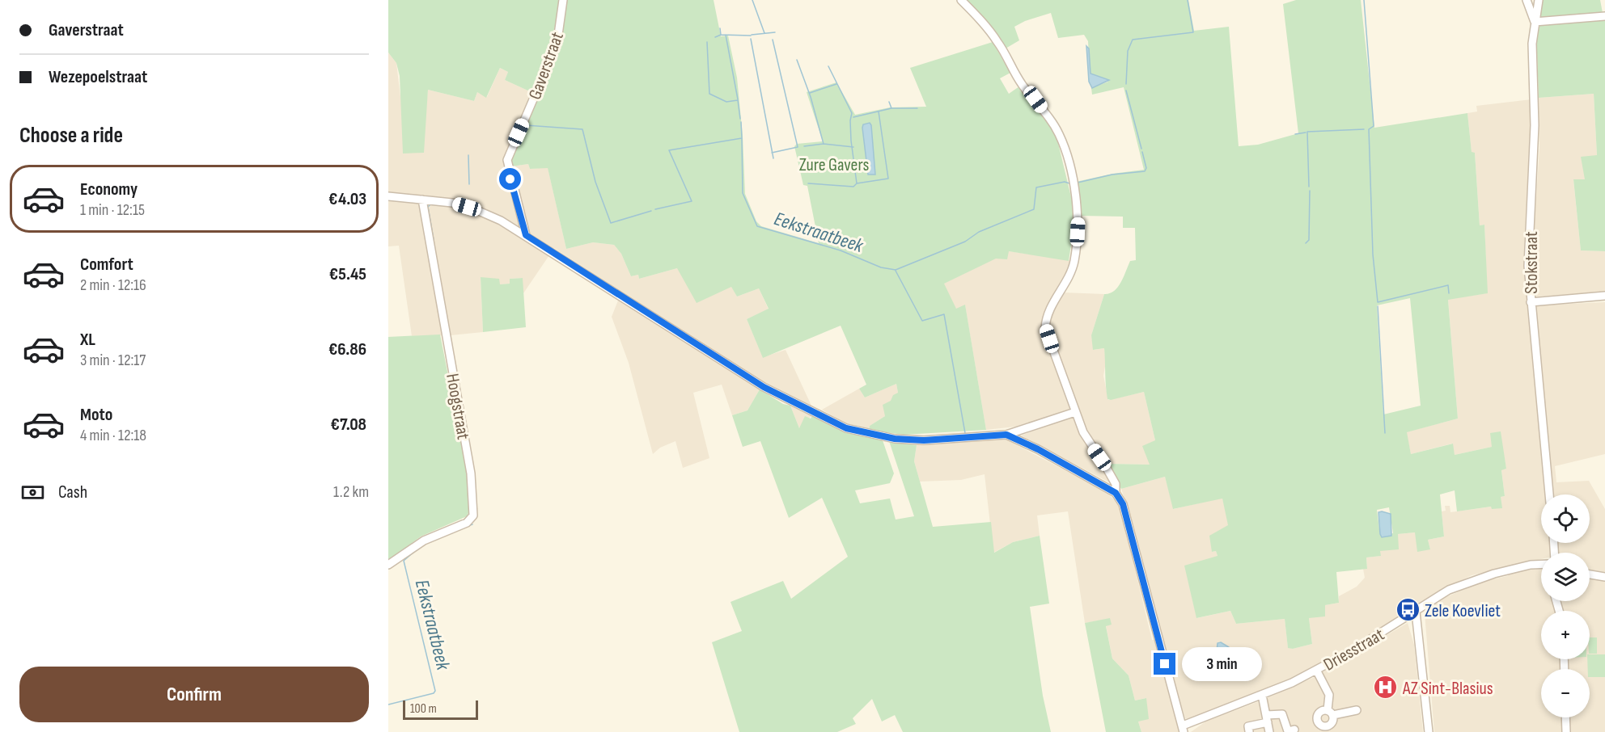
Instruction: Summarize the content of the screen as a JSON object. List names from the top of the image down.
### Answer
{
  "streets": {
    "street": [
      "Gaverstraat",
      "Stokstraat",
      "Hoogstraat",
      "Driesstraat"
    ]
  },
  "water": ["Eekstraatbeek"],
  "parks": ["Zure Gavers"],
  "places": {
    "bus stop": ["Zele Koevliet"],
    "hospital": ["AZ Sint-Blasius"]
  },
  "scale_bar": "100 m",
  "page": {
    "banner": ["Gaverstraat", "Wezepoelstraat"],
    "heading": "Choose a ride",
    "list": [
      {
        "name": "Economy",
        "note": "1 min · 12:15",
        "value": "€4.03"
      },
      {
        "name": "Comfort",
        "note": "2 min · 12:16",
        "value": "€5.45"
      },
      {
        "name": "XL",
        "note": "3 min · 12:17",
        "value": "€6.86"
      },
      {
        "name": "Moto",
        "note": "4 min · 12:18",
        "value": "€7.08"
      }
    ],
    "pay": ["Cash", "1.2 km"],
    "map_buttons": ["+", "−"],
    "bubble": "3 min",
    "buttons": "Confirm",
    "scale": "100 m"
  }
}
